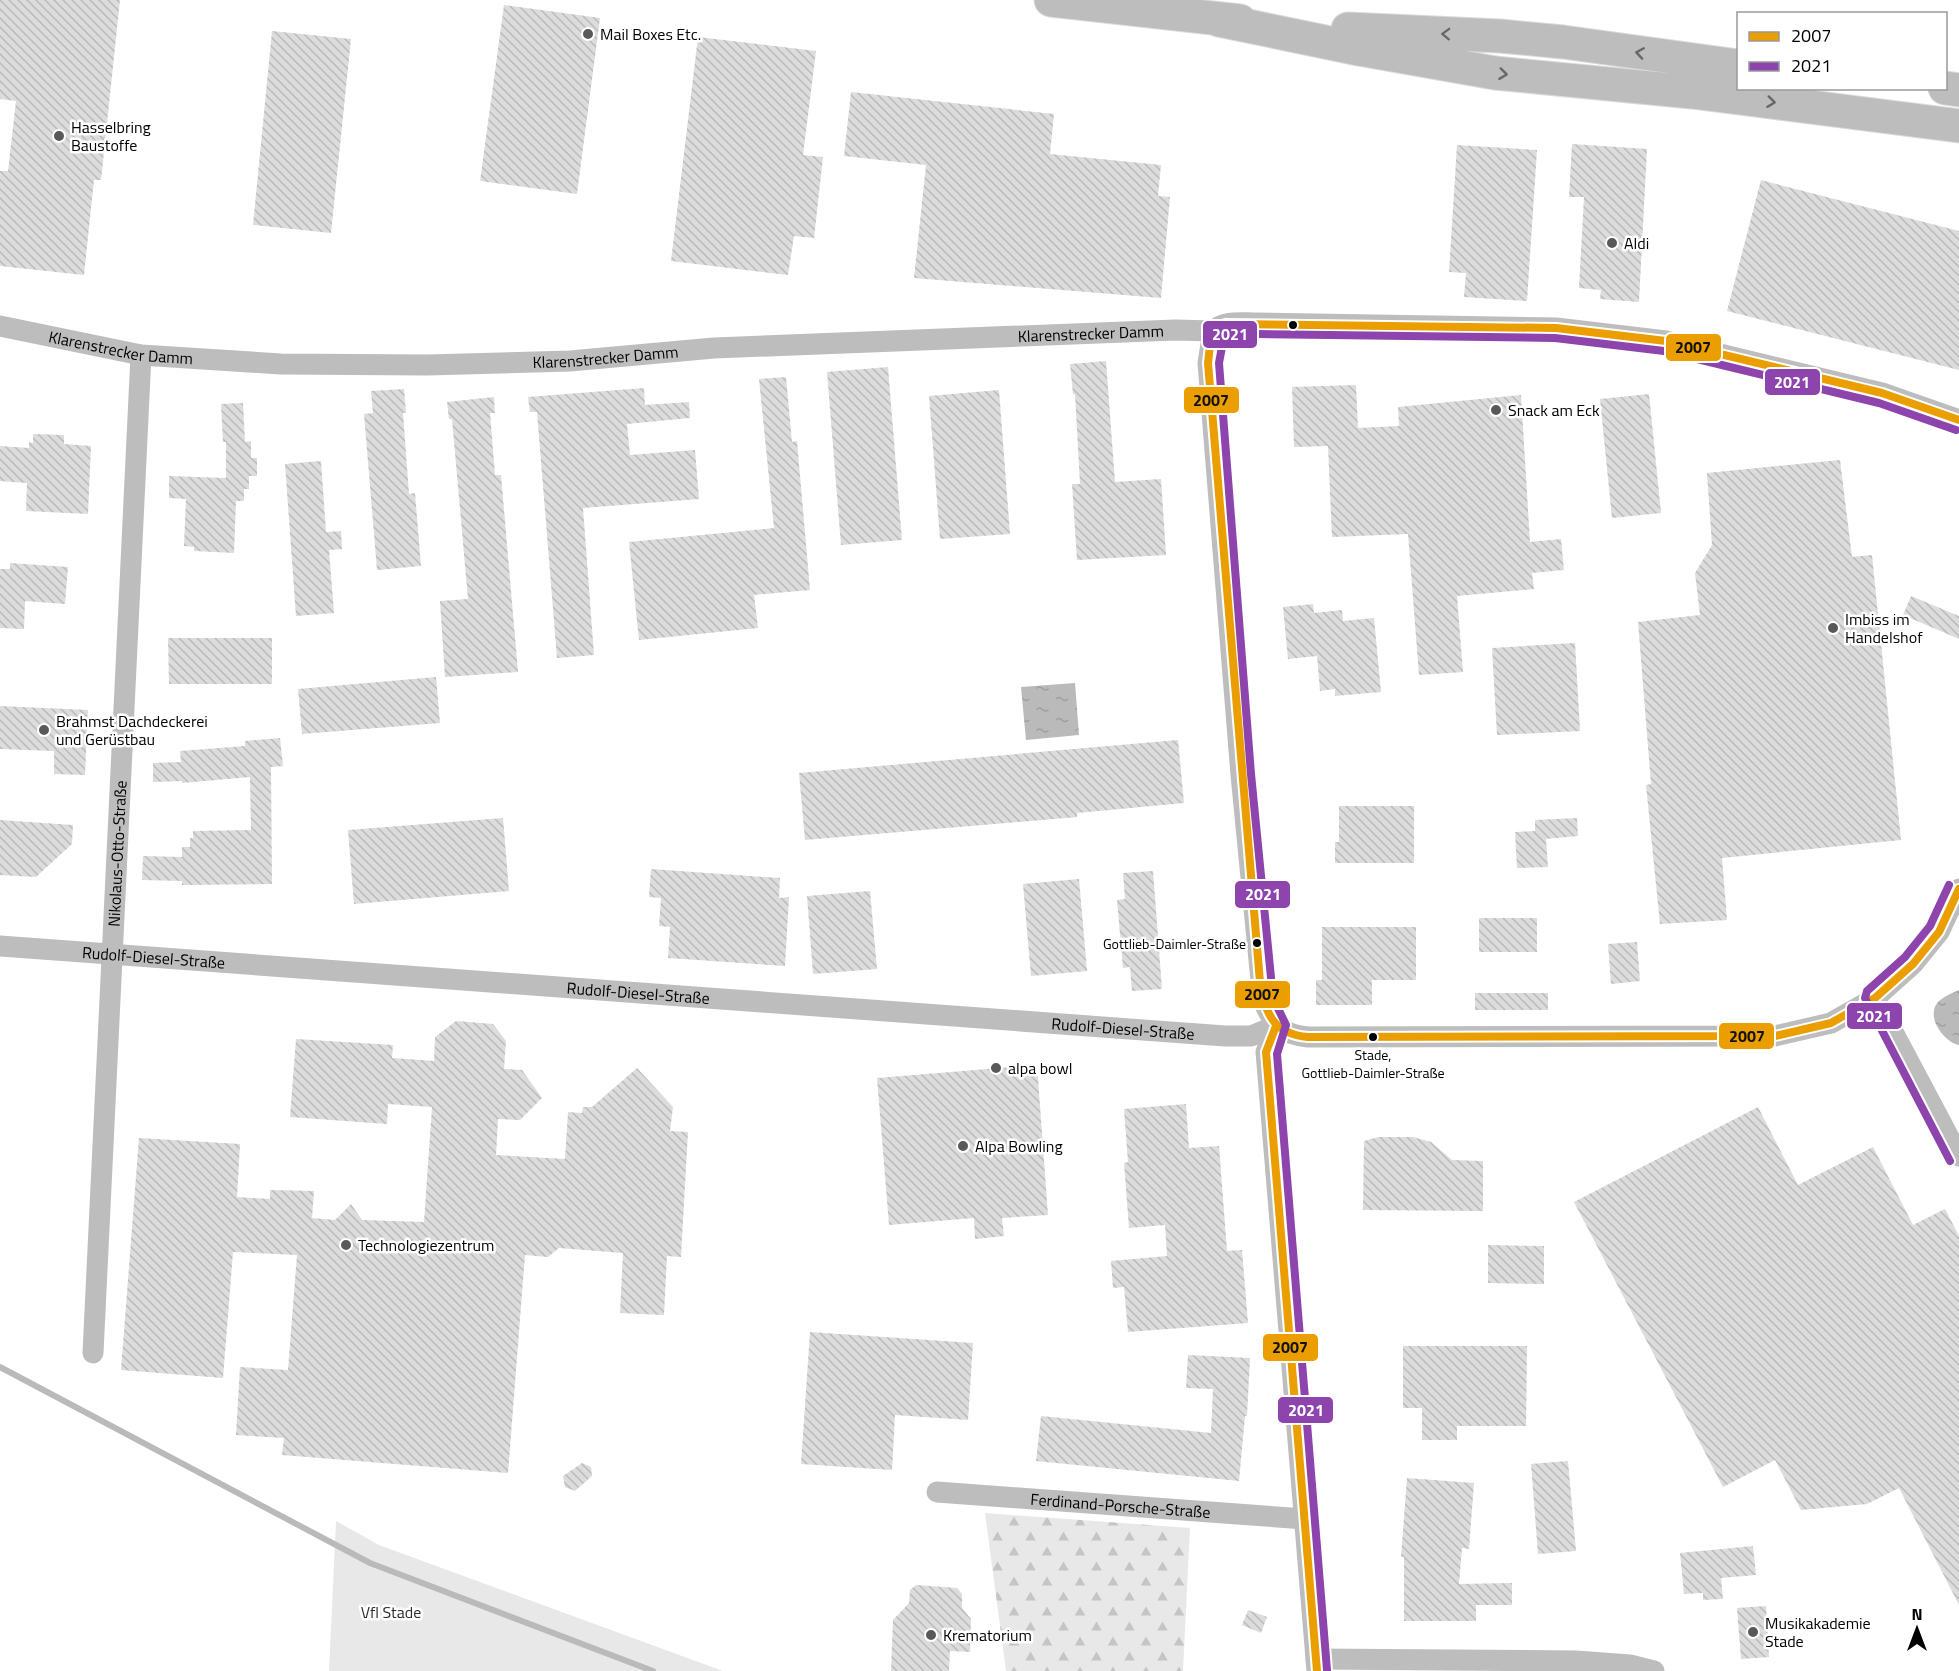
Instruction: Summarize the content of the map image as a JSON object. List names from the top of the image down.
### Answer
{
  "streets": {
    "street": [
      "Klarenstrecker Damm",
      "Nikolaus-Otto-Straße",
      "Rudolf-Diesel-Straße",
      "Ferdinand-Porsche-Straße"
    ]
  },
  "crossings": [
    ["Klarenstrecker Damm", "Nikolaus-Otto-Straße"],
    ["Nikolaus-Otto-Straße", "Rudolf-Diesel-Straße"]
  ],
  "parks": ["Vfl Stade"],
  "places": [
    "Mail Boxes Etc.",
    "Hasselbring Baustoffe",
    "Aldi",
    "Snack am Eck",
    "Imbiss im Handelshof",
    "Brahmst Dachdeckerei und Gerüstbau",
    "Gottlieb-Daimler-Straße",
    "Stade, Gottlieb-Daimler-Straße",
    "alpa bowl",
    "Alpa Bowling",
    "Technologiezentrum",
    "Musikakademie Stade",
    "Krematorium"
  ],
  "lines": ["transit line 2007", "transit line 2021"],
  "legend": ["2007", "2021"],
  "north": "top"
}
